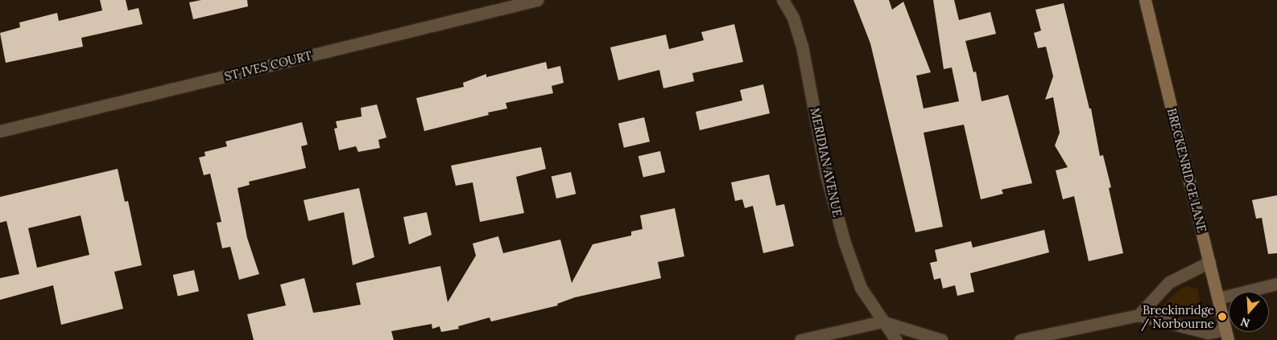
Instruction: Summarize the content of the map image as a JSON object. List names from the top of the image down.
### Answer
{
  "streets": {
    "main road": ["BRECKENRIDGE LANE"],
    "street": ["ST IVES COURT", "MERIDIAN AVENUE"]
  },
  "places": ["Breckinridge / Norbourne"],
  "north": "bottom"
}
